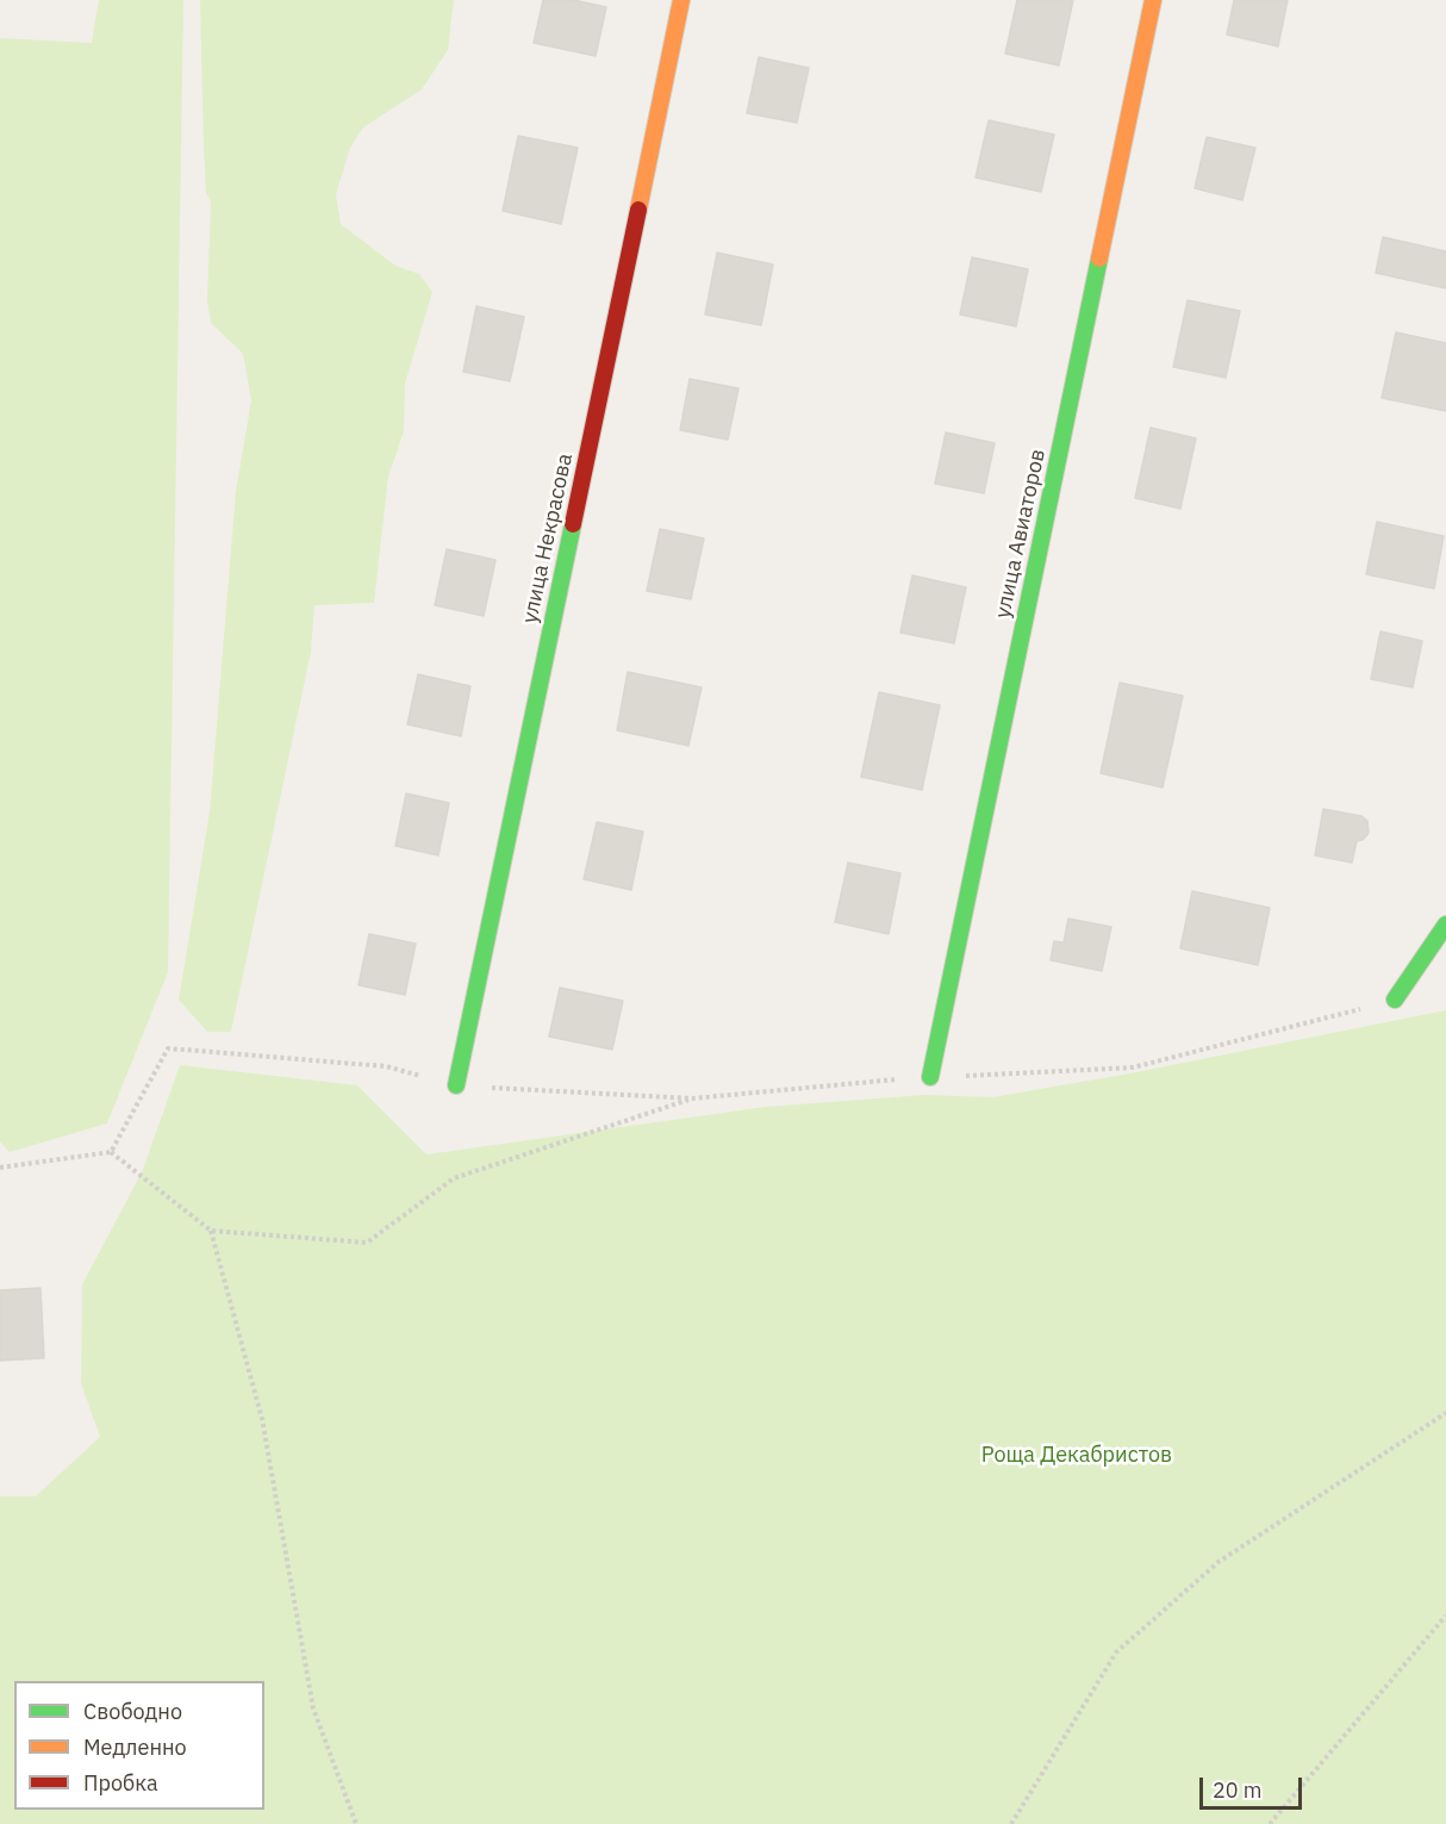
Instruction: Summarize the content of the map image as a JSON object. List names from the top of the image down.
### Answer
{
  "streets": {
    "street": ["улица Авиаторов", "улица Некрасова"]
  },
  "parks": ["Роща Декабристов"],
  "legend": ["Свободно", "Медленно", "Пробка"],
  "scale_bar": "20 m"
}
